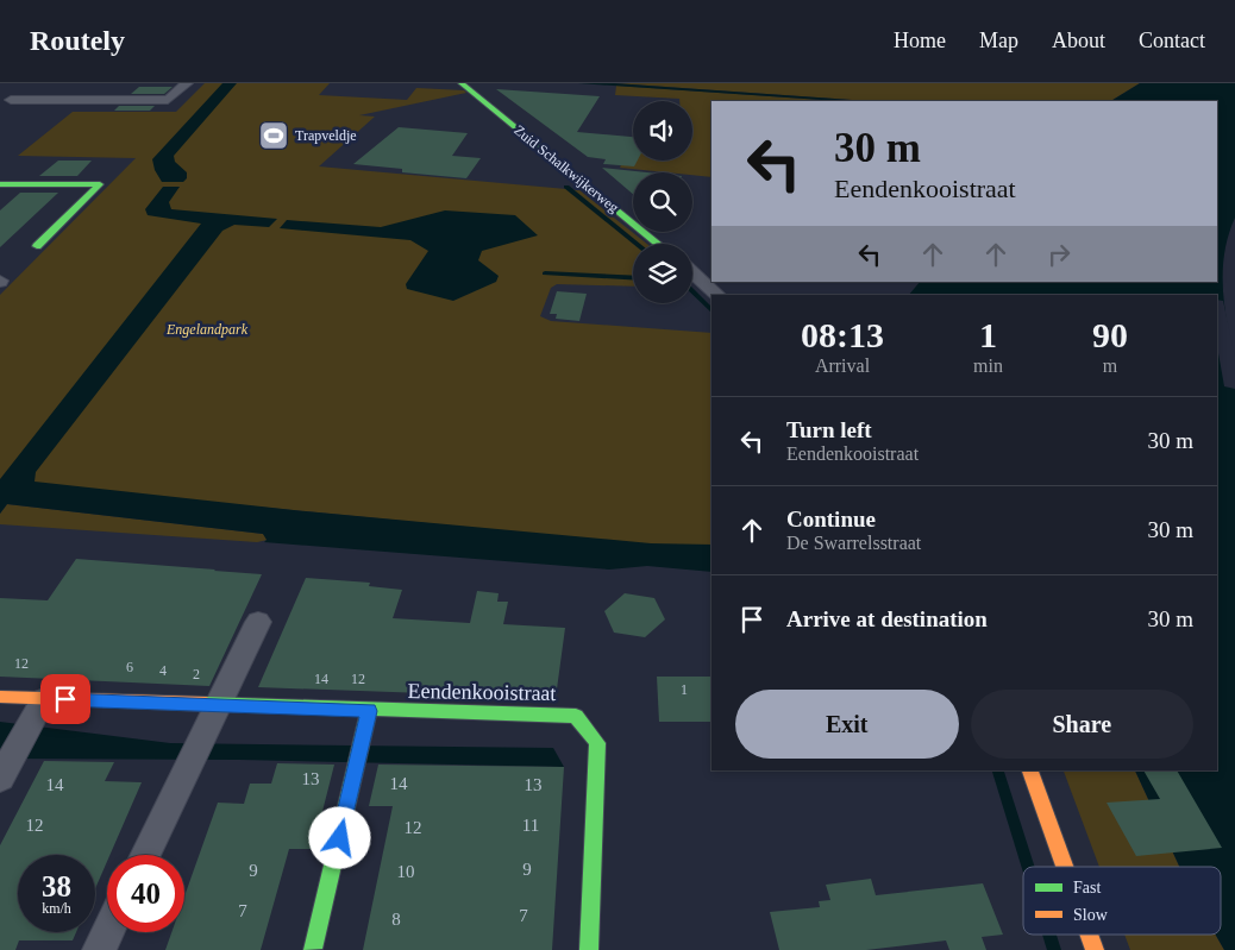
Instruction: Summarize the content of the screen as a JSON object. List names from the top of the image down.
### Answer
{
  "streets": {
    "street": ["Zuid Schalkwijkerweg", "Eendenkooistraat"]
  },
  "parks": ["Engelandpark"],
  "places": {
    "sports": ["Trapveldje"]
  },
  "house_numbers": [
    "12",
    "6",
    "4",
    "2",
    "14",
    "12",
    "1",
    "13",
    "14",
    "14",
    "13",
    "12",
    "11",
    "12",
    "9",
    "9",
    "10",
    "7",
    "7",
    "8"
  ],
  "legend": ["Fast", "Slow"],
  "page": {
    "header": "Routely",
    "nav": [
      "Home",
      "Map",
      "About",
      "Contact"
    ],
    "turn": ["30 m", "Eendenkooistraat"],
    "eta": [
      "08:13",
      "Arrival",
      "1",
      "min",
      "90",
      "m"
    ],
    "list": [
      {
        "name": "Turn left",
        "note": "Eendenkooistraat",
        "value": "30 m"
      },
      {
        "name": "Continue",
        "note": "De Swarrelsstraat",
        "value": "30 m"
      },
      {
        "name": "Arrive at destination",
        "value": "30 m"
      }
    ],
    "buttons": ["Exit", "Share"],
    "speed": "38 km/h",
    "limit": "40"
  }
}
